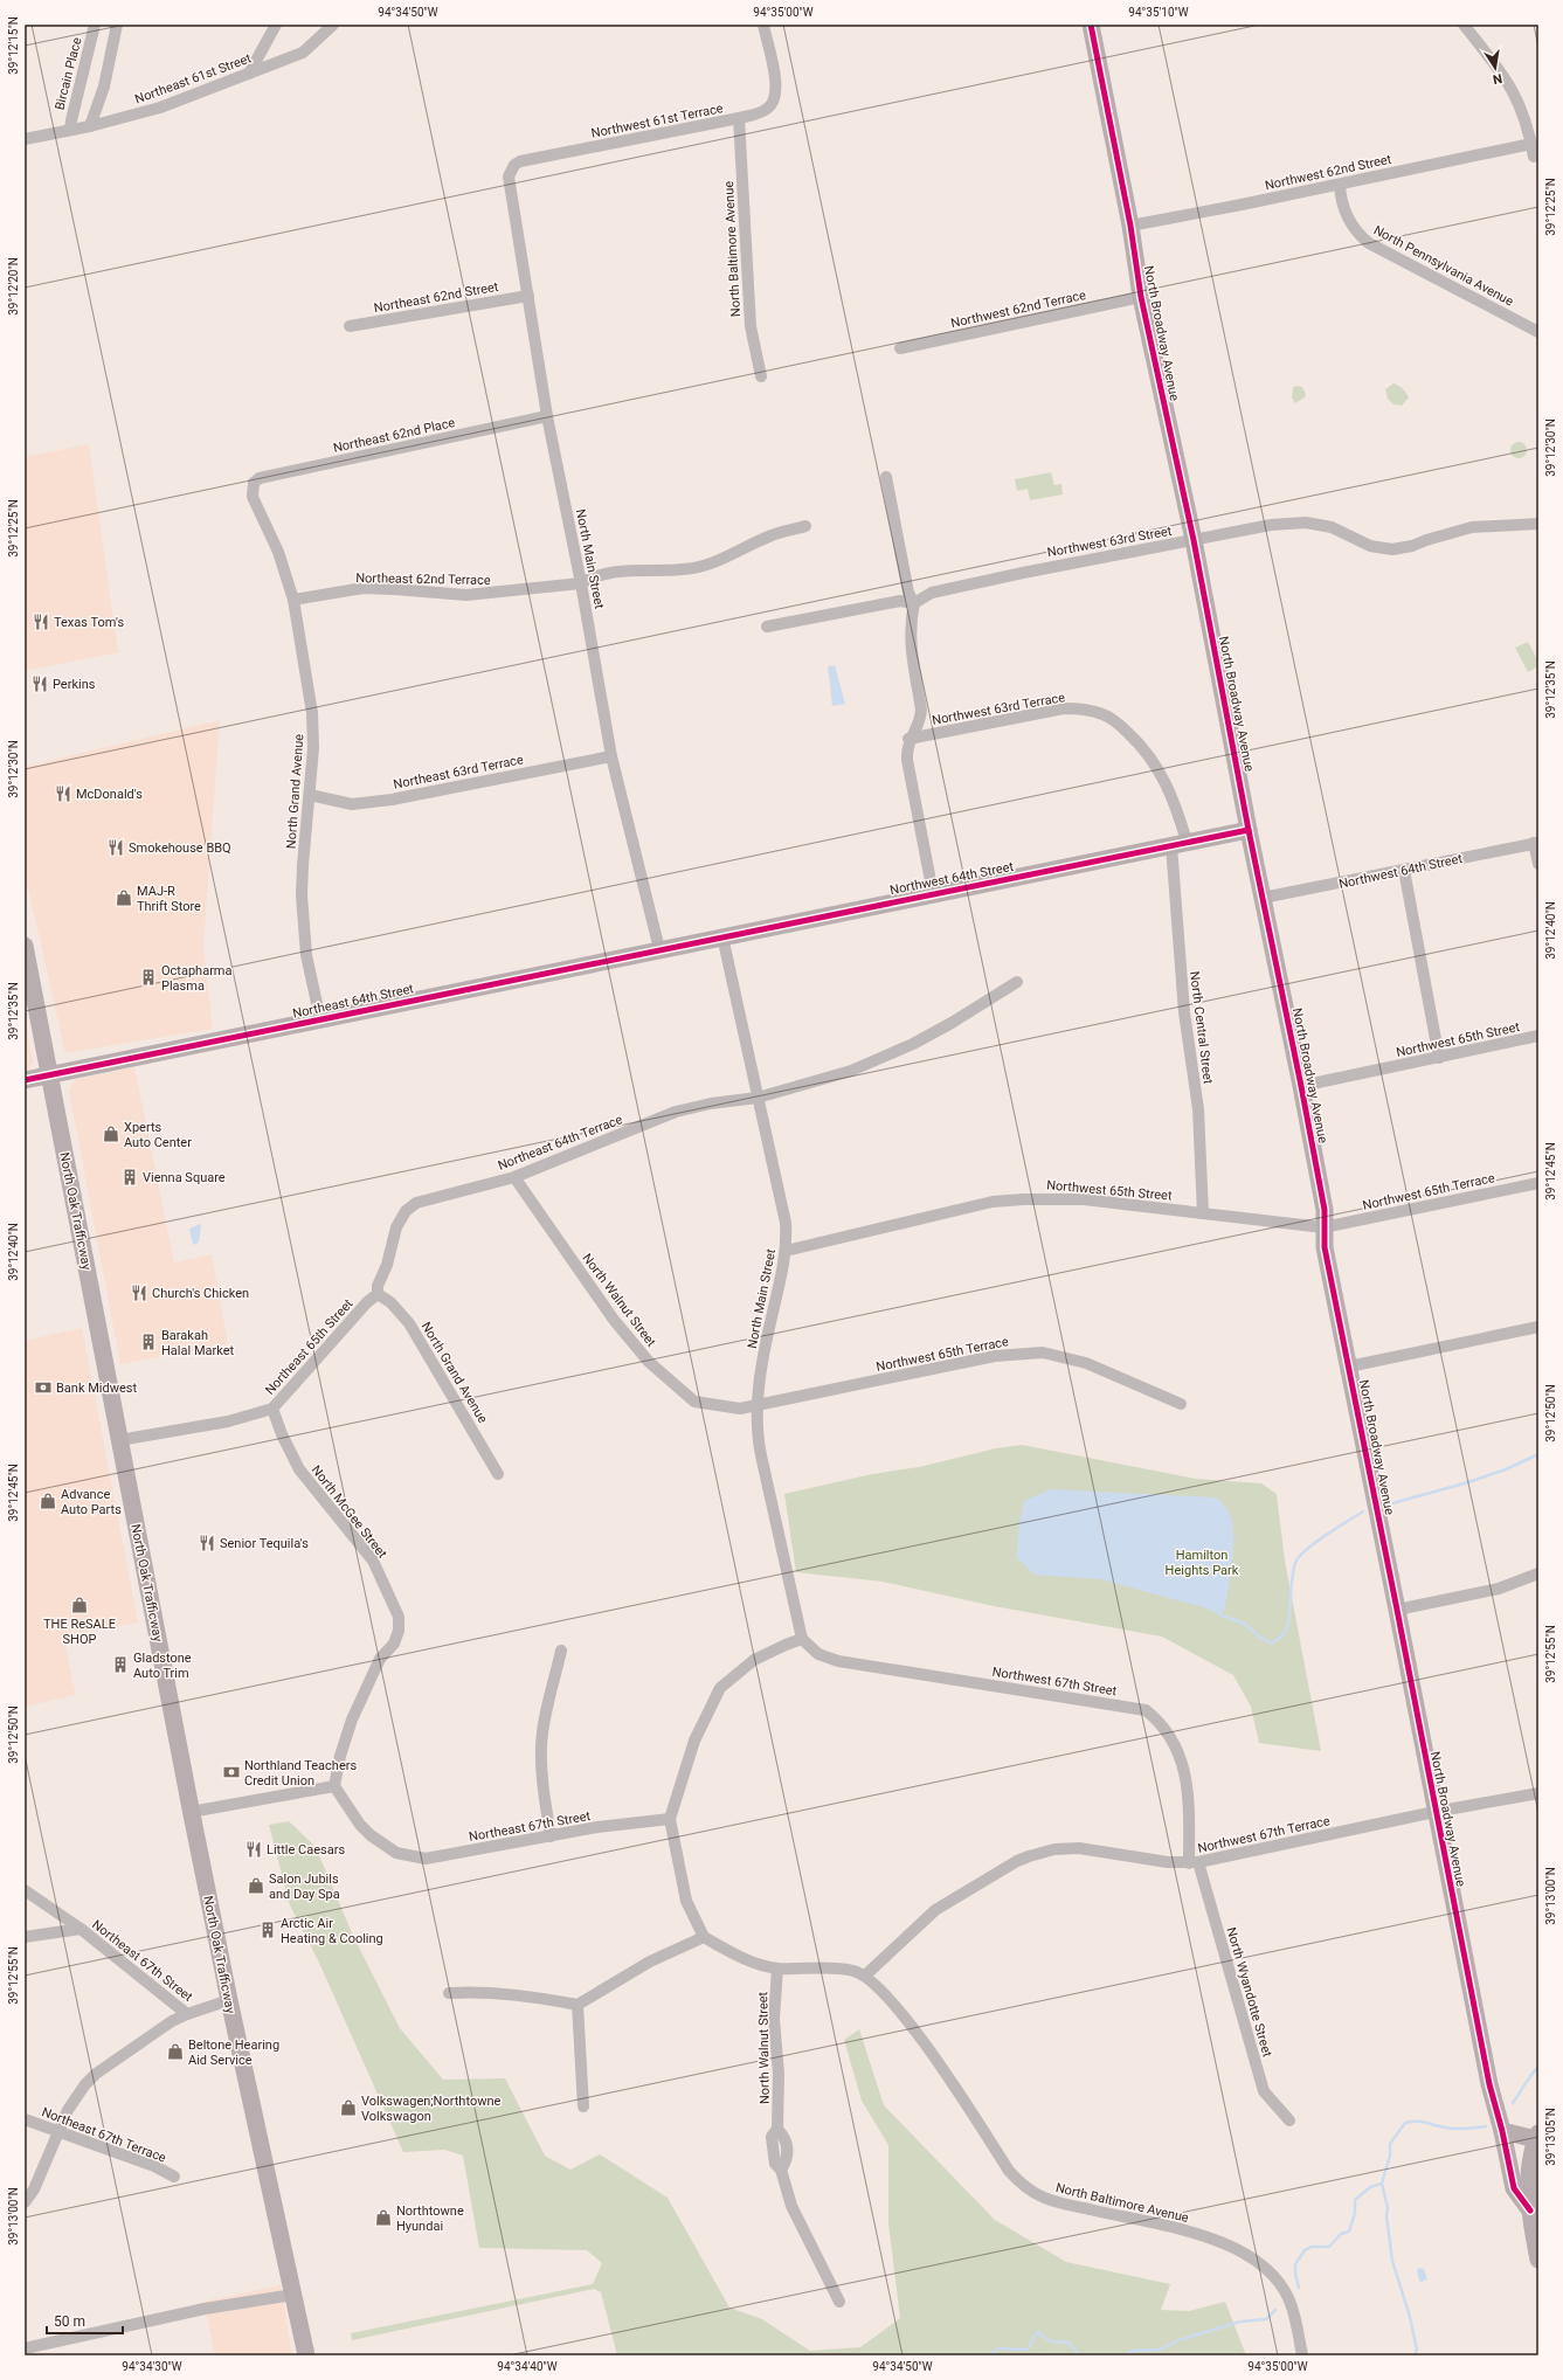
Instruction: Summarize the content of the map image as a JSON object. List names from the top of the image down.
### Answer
{
  "streets": {
    "street": [
      "Bircain Place",
      "Northeast 61st Street",
      "Northwest 61st Terrace",
      "Northwest 62nd Street",
      "North Baltimore Avenue",
      "North Pennsylvania Avenue",
      "Northeast 62nd Street",
      "Northwest 62nd Terrace",
      "North Broadway Avenue",
      "Northeast 62nd Place",
      "Northwest 63rd Street",
      "North Main Street",
      "Northeast 62nd Terrace",
      "Northwest 63rd Terrace",
      "Northeast 63rd Terrace",
      "North Grand Avenue",
      "Northwest 64th Street",
      "Northeast 64th Street",
      "North Central Street",
      "Northwest 65th Street",
      "Northeast 64th Terrace",
      "Northwest 65th Terrace",
      "North Oak Trafficway",
      "North Walnut Street",
      "Northeast 65th Street",
      "North McGee Street",
      "Northwest 67th Street",
      "Northeast 67th Street",
      "Northwest 67th Terrace",
      "North Wyandotte Street",
      "Northeast 67th Terrace"
    ]
  },
  "crossings": [
    ["Bircain Place", "Northeast 61st Street"],
    ["Northwest 61st Terrace", "North Baltimore Avenue"],
    ["Northwest 61st Terrace", "North Main Street"],
    ["Northwest 62nd Street", "North Pennsylvania Avenue"],
    ["Northwest 62nd Street", "North Broadway Avenue"],
    ["North Baltimore Avenue", "Northwest 67th Terrace"],
    ["Northeast 62nd Street", "North Main Street"],
    ["Northwest 62nd Terrace", "North Broadway Avenue"],
    ["North Broadway Avenue", "Northwest 63rd Street"],
    ["North Broadway Avenue", "Northwest 64th Street"],
    ["North Broadway Avenue", "Northwest 65th Street"],
    ["North Broadway Avenue", "Northwest 65th Terrace"],
    ["North Broadway Avenue", "Northwest 67th Terrace"],
    ["Northeast 62nd Place", "North Main Street"],
    ["Northeast 62nd Place", "North Grand Avenue"],
    ["North Main Street", "Northeast 62nd Terrace"],
    ["North Main Street", "Northeast 63rd Terrace"],
    ["North Main Street", "Northwest 64th Street"],
    ["North Main Street", "Northeast 64th Street"],
    ["North Main Street", "Northwest 65th Street"],
    ["North Main Street", "Northeast 64th Terrace"],
    ["North Main Street", "Northwest 65th Terrace"],
    ["North Main Street", "North Walnut Street"],
    ["North Main Street", "Northwest 67th Street"],
    ["Northeast 62nd Terrace", "North Grand Avenue"],
    ["Northwest 63rd Terrace", "Northwest 64th Street"],
    ["Northwest 63rd Terrace", "North Central Street"],
    ["Northeast 63rd Terrace", "North Grand Avenue"],
    ["North Grand Avenue", "Northeast 64th Street"],
    ["North Grand Avenue", "Northeast 64th Terrace"],
    ["North Grand Avenue", "Northeast 65th Street"],
    ["Northwest 64th Street", "Northeast 64th Street"],
    ["Northwest 64th Street", "North Central Street"],
    ["Northeast 64th Street", "North Oak Trafficway"],
    ["North Central Street", "Northwest 65th Street"],
    ["Northwest 65th Street", "Northwest 65th Terrace"],
    ["Northeast 64th Terrace", "North Walnut Street"],
    ["Northeast 64th Terrace", "Northeast 65th Street"],
    ["Northwest 65th Terrace", "North Walnut Street"],
    ["North Oak Trafficway", "Northeast 65th Street"],
    ["Northeast 65th Street", "North McGee Street"],
    ["North McGee Street", "Northeast 67th Street"],
    ["Northwest 67th Street", "Northwest 67th Terrace"],
    ["Northwest 67th Street", "North Wyandotte Street"],
    ["Northwest 67th Terrace", "North Wyandotte Street"]
  ],
  "parks": ["Hamilton Heights Park"],
  "places": {
    "restaurant": [
      "Texas Tom's",
      "Perkins",
      "McDonald's",
      "Smokehouse BBQ",
      "Church's Chicken",
      "Senior Tequila's",
      "Little Caesars"
    ],
    "shop": [
      "MAJ-R Thrift Store",
      "Xperts Auto Center",
      "Advance Auto Parts",
      "THE ReSALE SHOP",
      "Salon Jubils and Day Spa",
      "Beltone Hearing Aid Service",
      "Volkswagen;Northtowne Volkswagon",
      "Northtowne Hyundai"
    ],
    "building": [
      "Octapharma Plasma",
      "Vienna Square",
      "Barakah Halal Market",
      "Gladstone Auto Trim",
      "Arctic Air Heating & Cooling"
    ],
    "bank": ["Bank Midwest", "Northland Teachers Credit Union"]
  },
  "scale_bar": "50 m",
  "north": "bottom",
  "coordinates": [
    "94°34'50\"W",
    "94°35'00\"W",
    "94°35'10\"W",
    "39°12'15\"N",
    "39°12'25\"N",
    "39°12'20\"N",
    "39°12'30\"N",
    "39°12'35\"N",
    "39°12'40\"N",
    "39°12'45\"N",
    "39°12'50\"N",
    "39°12'55\"N",
    "39°13'00\"N",
    "39°13'05\"N",
    "94°34'30\"W",
    "94°34'40\"W"
  ]
}
